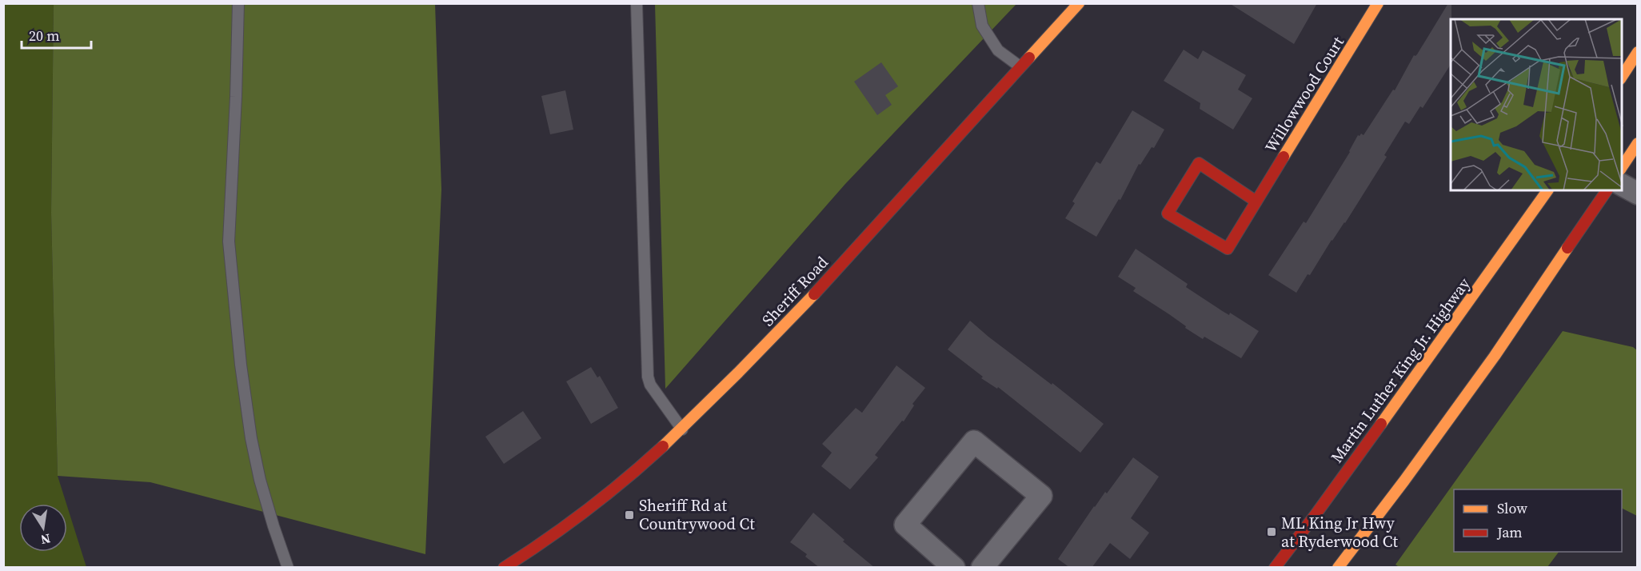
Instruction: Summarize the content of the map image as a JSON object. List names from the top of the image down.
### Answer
{
  "streets": {
    "main road": ["Willowwood Court", "Sheriff Road", "Martin Luther King Jr. Highway"]
  },
  "places": {
    "transit": ["Sheriff Rd at Countrywood Ct", "ML King Jr Hwy at Ryderwood Ct"]
  },
  "legend": ["Slow", "Jam"],
  "scale_bar": "20 m",
  "north": "bottom"
}
